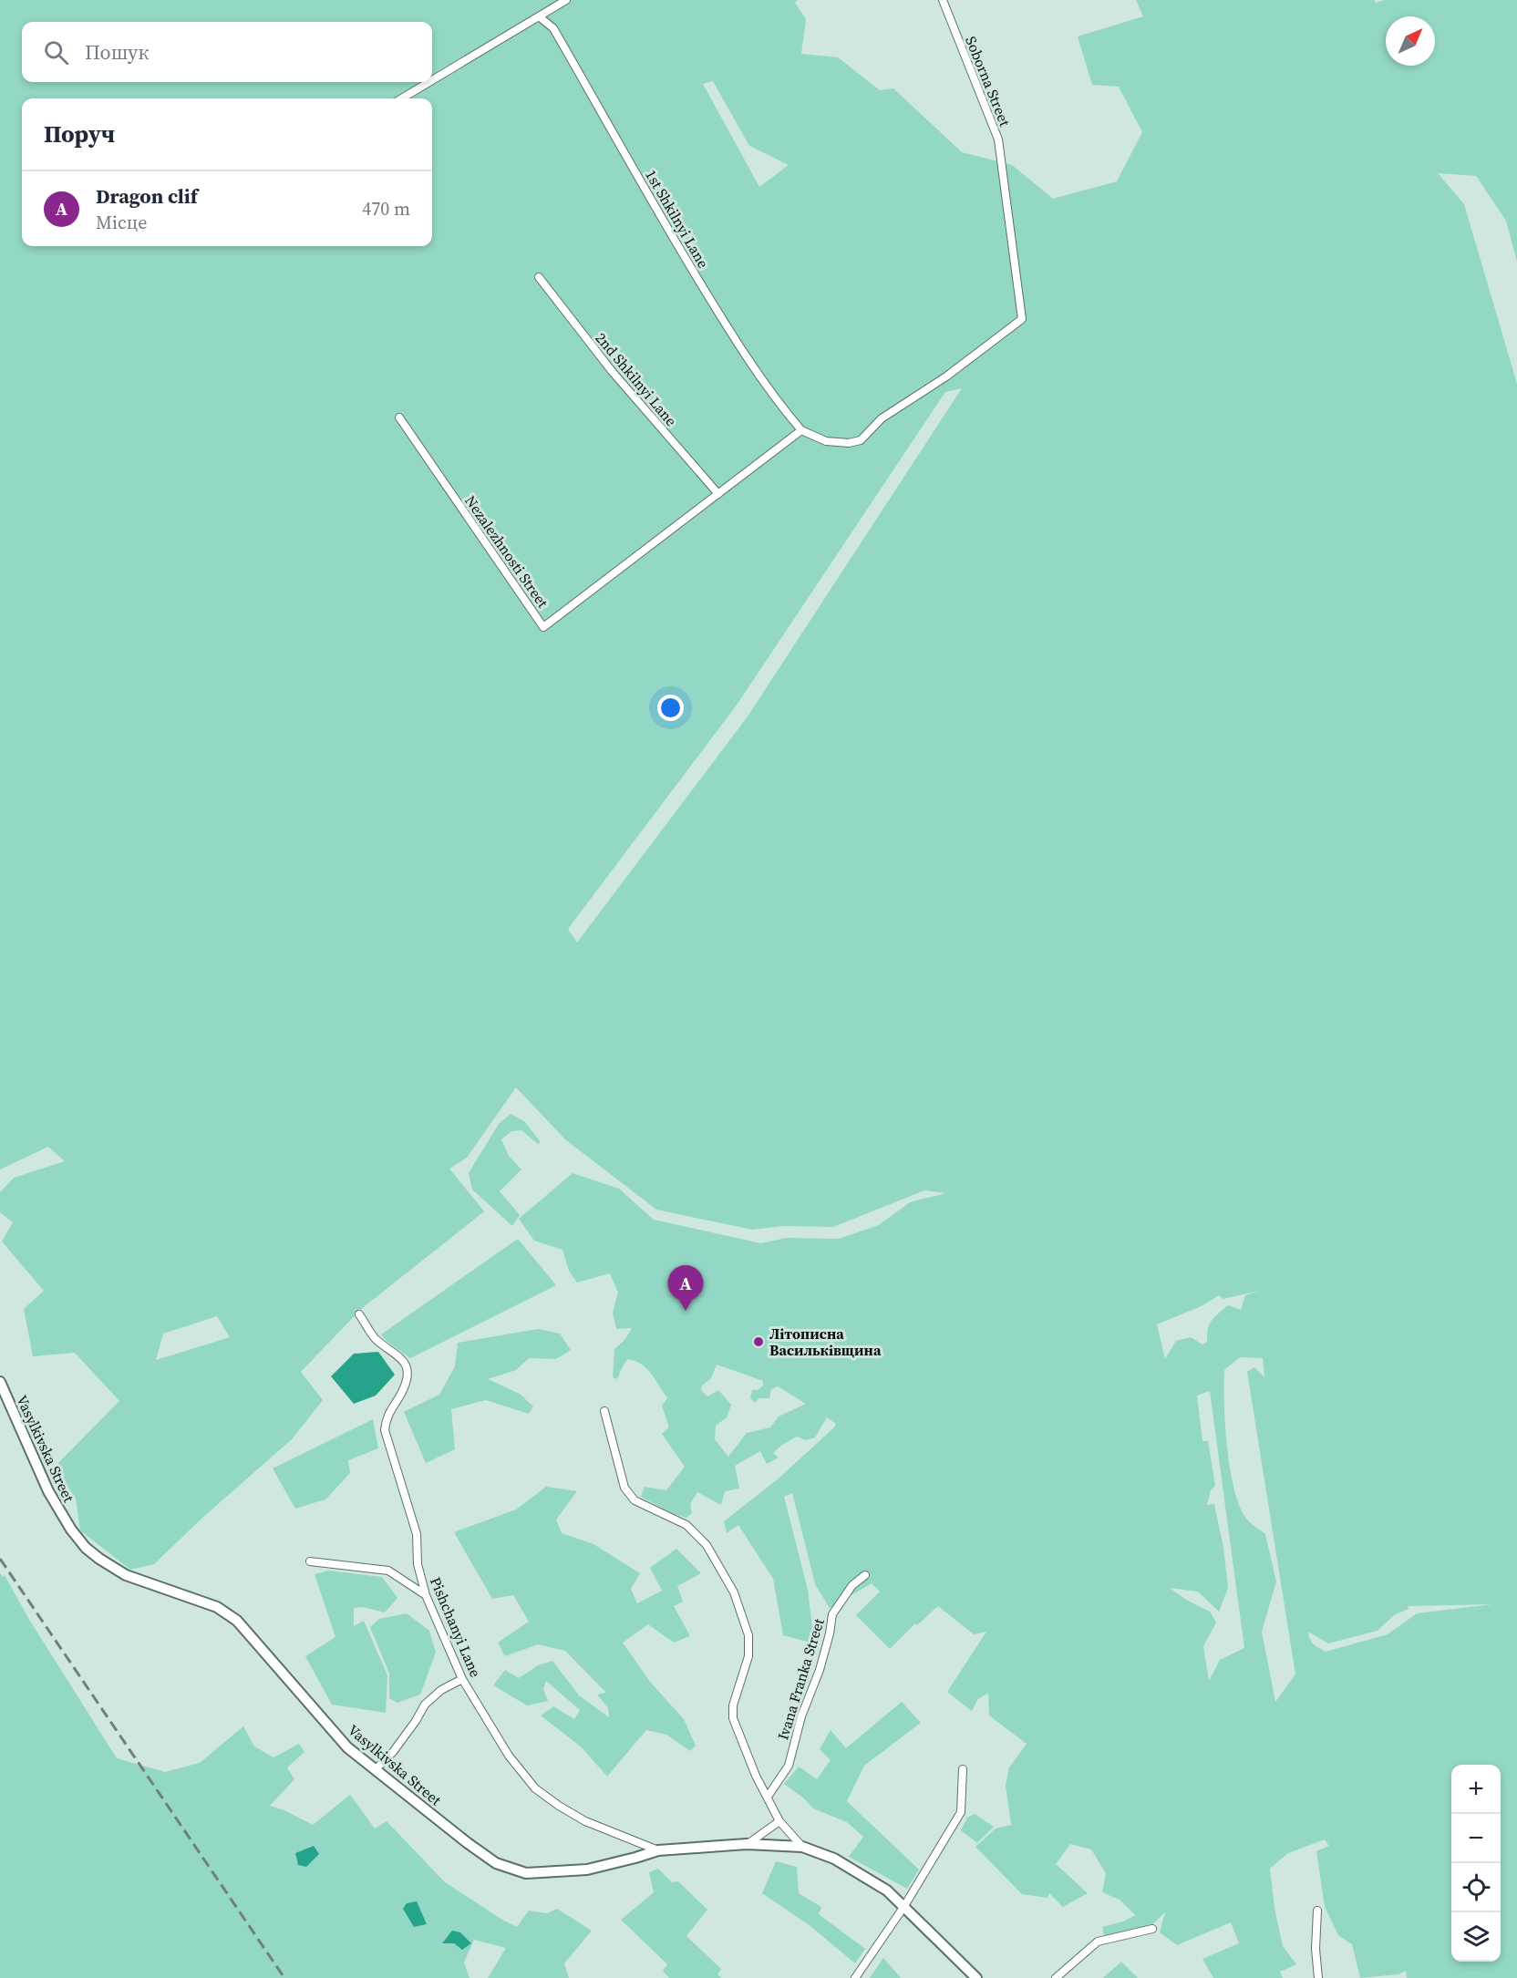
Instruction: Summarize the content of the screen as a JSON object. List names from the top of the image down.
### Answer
{
  "streets": {
    "street": [
      "Soborna Street",
      "1st Shkilnyi Lane",
      "2nd Shkilnyi Lane",
      "Nezalezhnosti Street",
      "Vasylkivska Street",
      "Pishchanyi Lane",
      "Ivana Franka Street"
    ]
  },
  "crossings": [
    ["Soborna Street", "1st Shkilnyi Lane"],
    ["2nd Shkilnyi Lane", "Nezalezhnosti Street"],
    ["Vasylkivska Street", "Pishchanyi Lane"]
  ],
  "places": ["Літописна Васильківщина"],
  "north": "top right",
  "page": {
    "search": "Пошук",
    "heading": "Поруч",
    "list": [
      {
        "mark": "A",
        "name": "Dragon clif",
        "note": "Місце",
        "value": "470 m"
      }
    ],
    "pins": "A",
    "map_buttons": ["+", "−"]
  }
}
